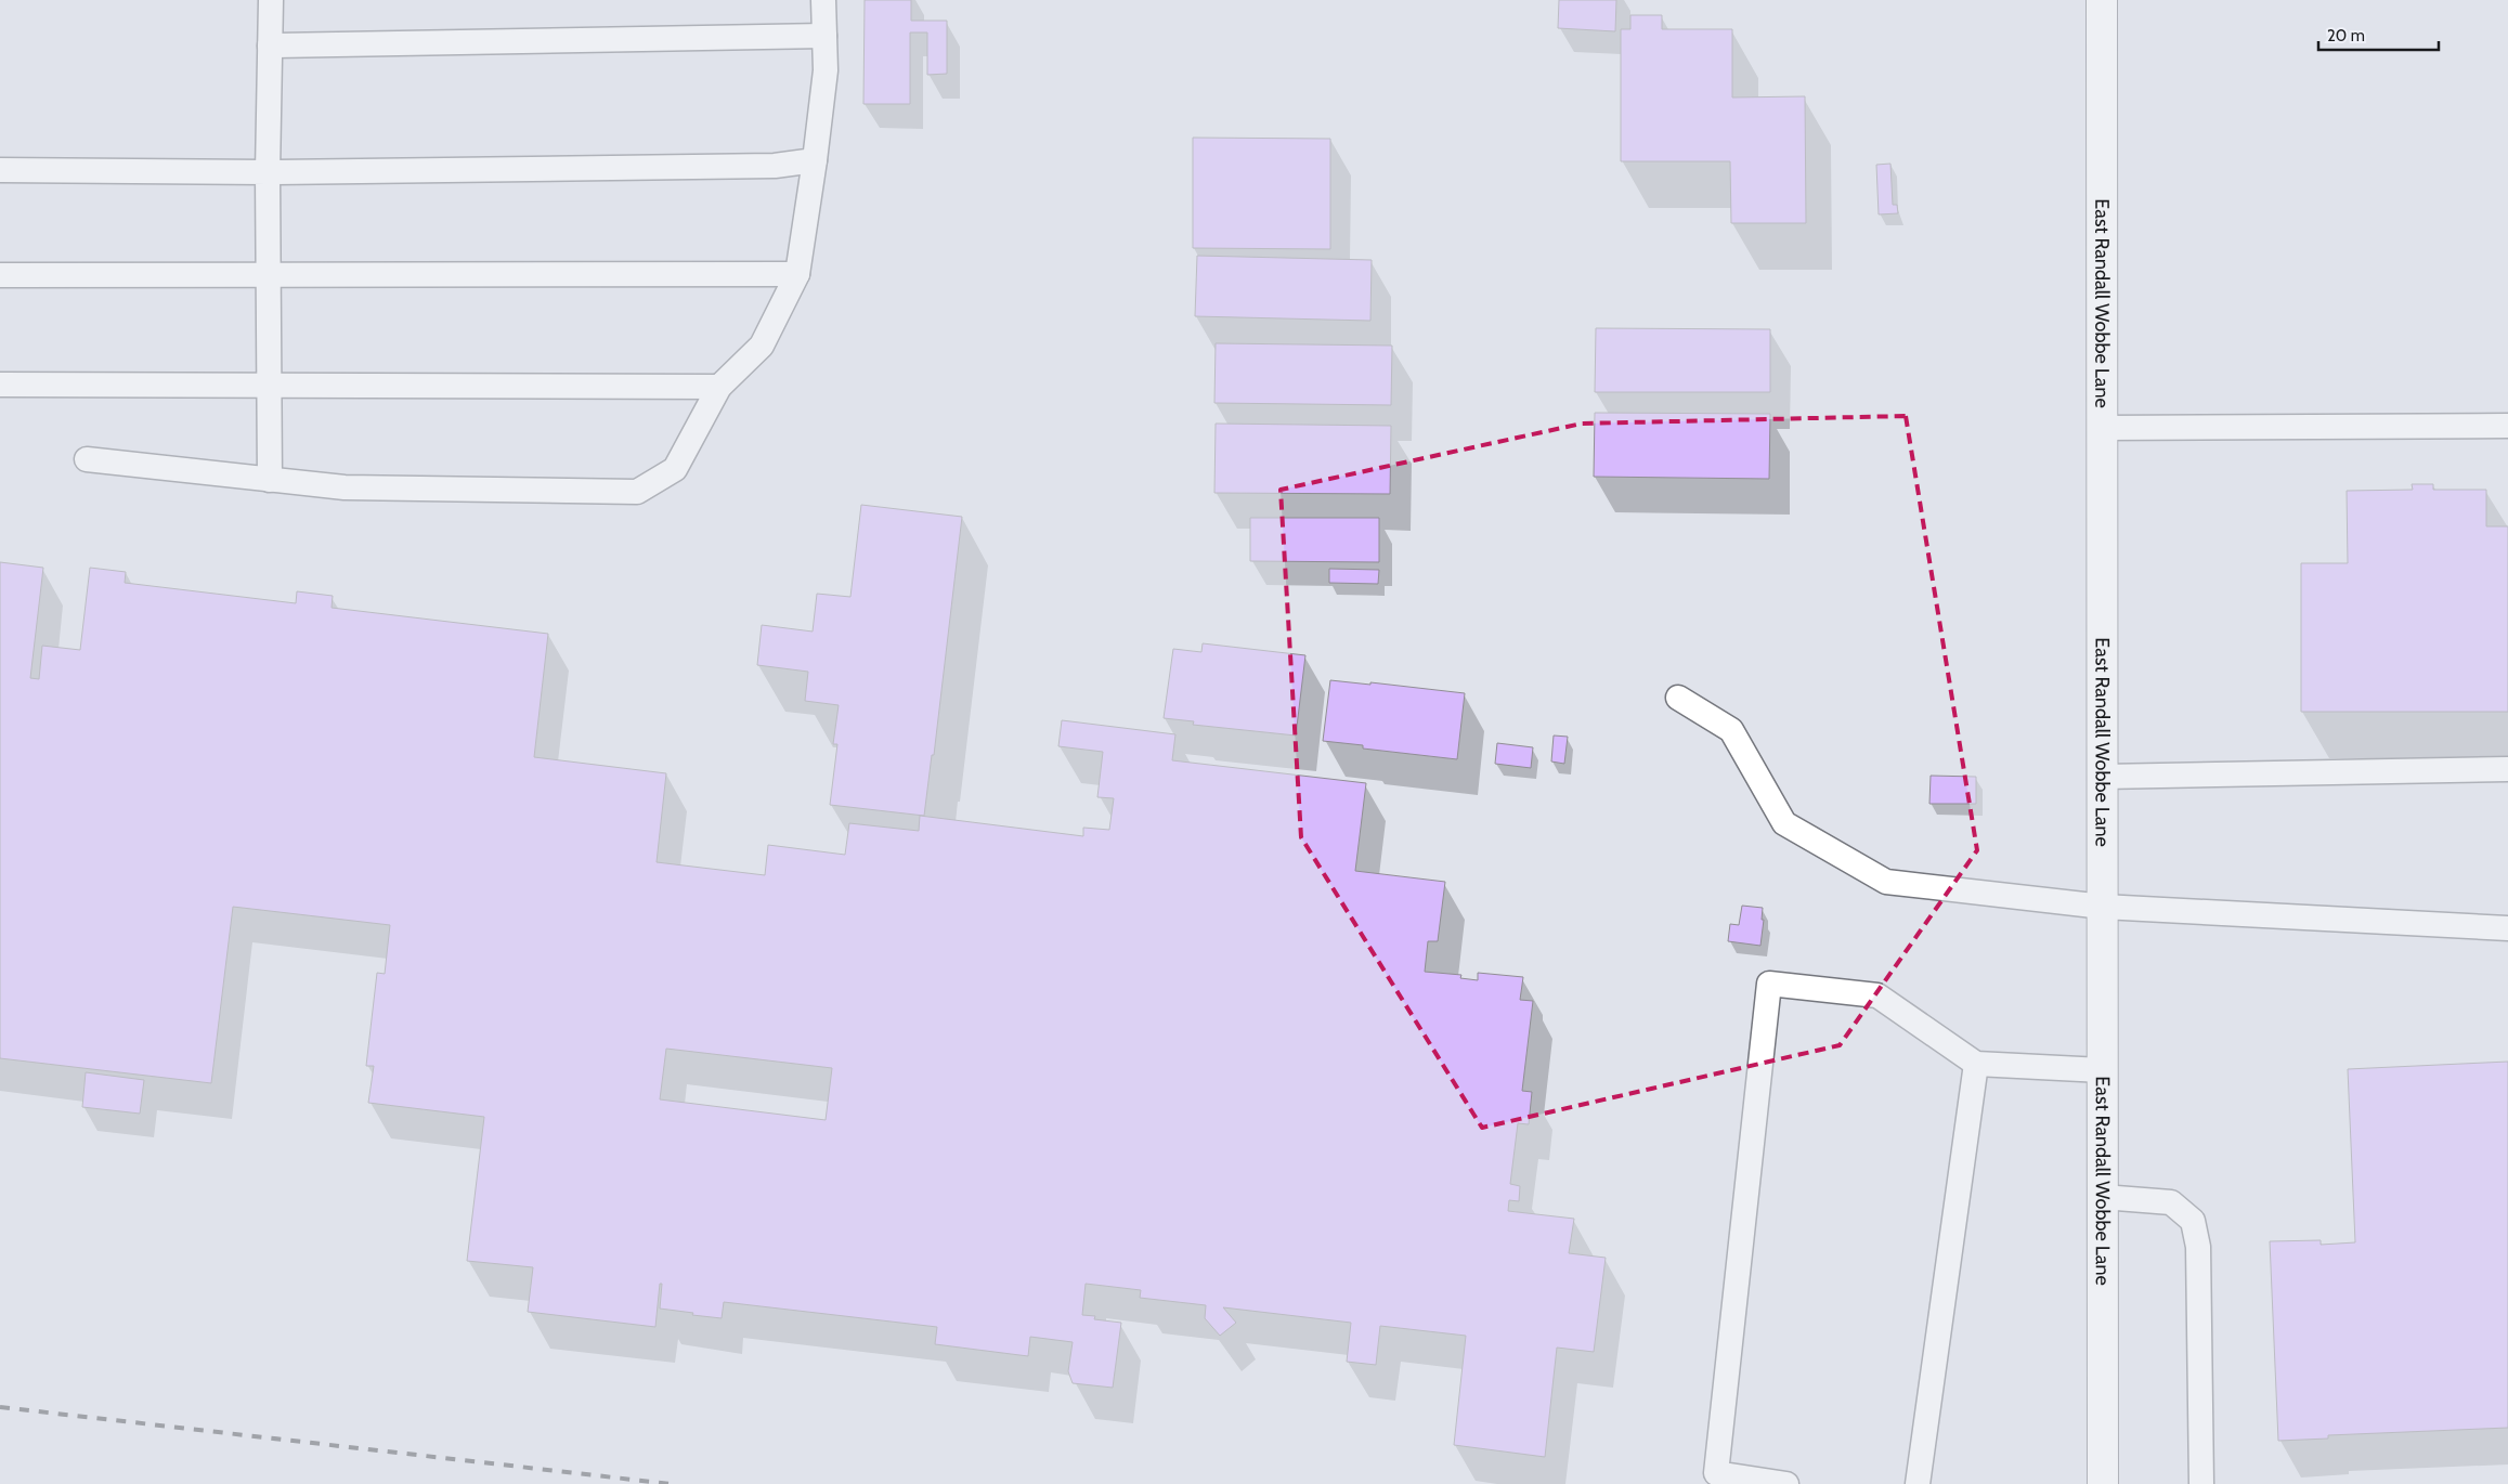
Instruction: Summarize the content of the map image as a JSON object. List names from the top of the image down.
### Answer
{
  "streets": {
    "street": ["East Randall Wobbe Lane"]
  },
  "scale_bar": "20 m"
}
